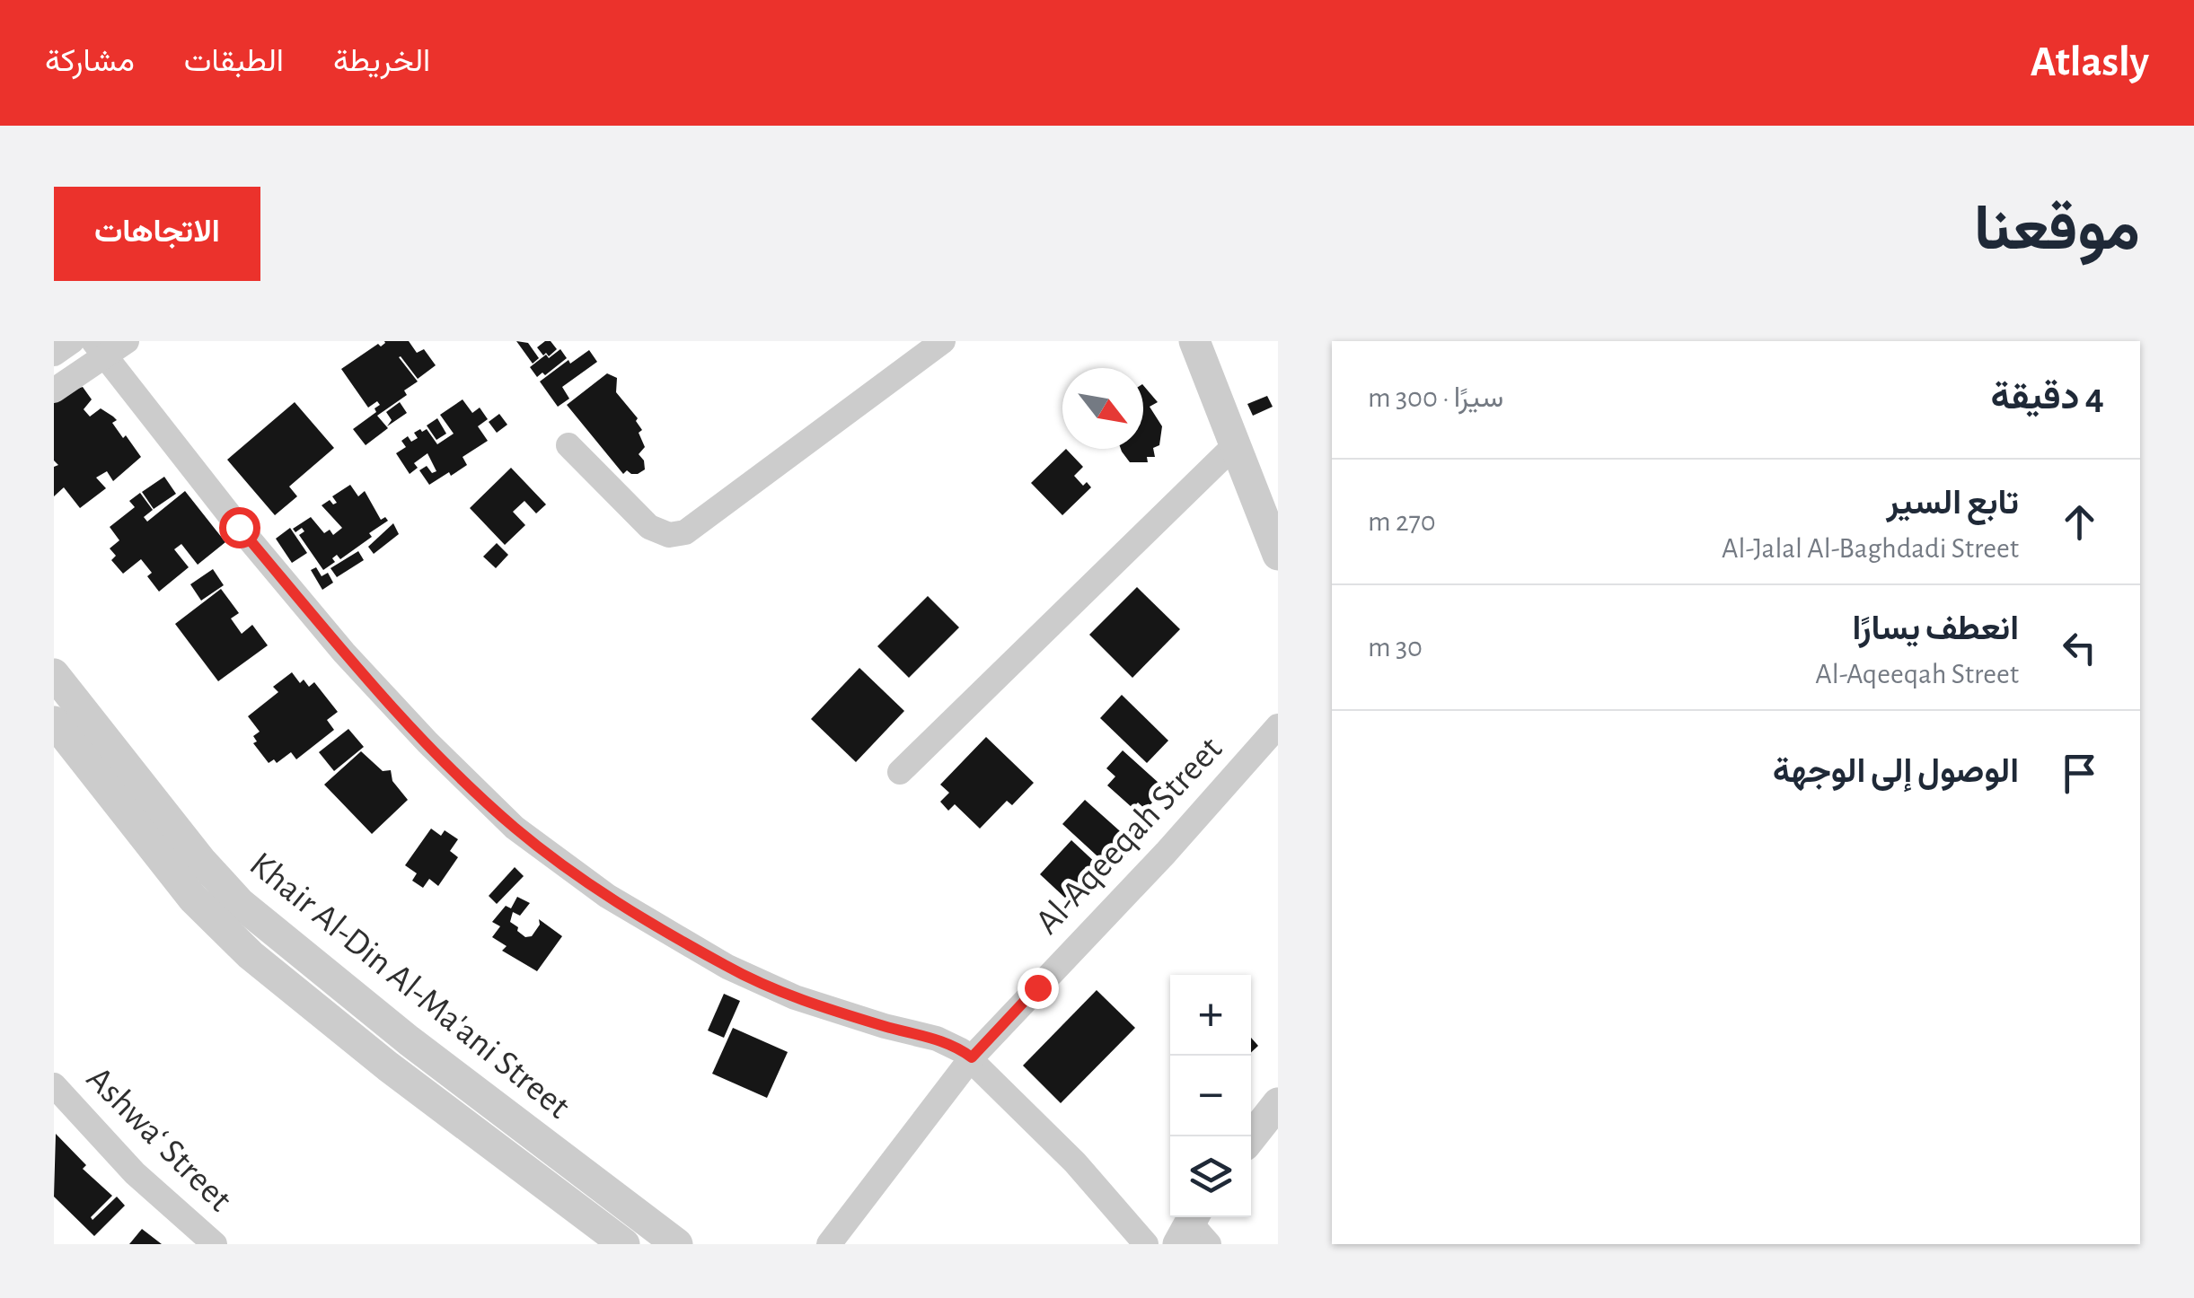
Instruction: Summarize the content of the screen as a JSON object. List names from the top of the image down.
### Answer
{
  "streets": {
    "street": ["Al-Aqeeqah Street", "Khair Al-Din Al-Ma'ani Street", "Ashwa‘ Street"]
  },
  "north": "bottom right",
  "page": {
    "header": "Atlasly",
    "nav": ["الخريطة", "الطبقات", "مشاركة"],
    "title": "موقعنا",
    "buttons": "الاتجاهات",
    "heading": ["4 دقيقة", "سيرًا · 300 m"],
    "list": [
      ["تابع السير", "Al-Jalal Al-Baghdadi Street", "270 m"],
      ["انعطف يسارًا", "Al-Aqeeqah Street", "30 m"],
      "الوصول إلى الوجهة"
    ],
    "map_buttons": ["+", "−"]
  }
}
